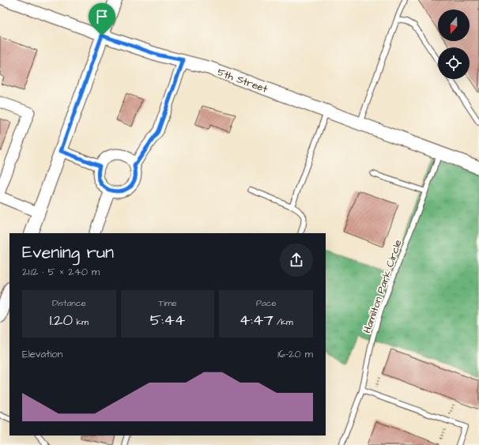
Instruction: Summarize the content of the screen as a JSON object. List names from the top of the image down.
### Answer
{
  "streets": {
    "street": ["5th Street"],
    "lane": ["Hamilton Park Circle"]
  },
  "crossings": [
    ["5th Street", "Hamilton Park Circle"]
  ],
  "north": "bottom",
  "page": {
    "heading": ["Evening run", "21:12 · 5 × 240 m"],
    "stats": [
      ["Distance", "1.20 km"],
      ["Time", "5:44"],
      ["Pace", "4:47 /km"]
    ],
    "chart": ["Elevation", "16–20 m"]
  }
}
